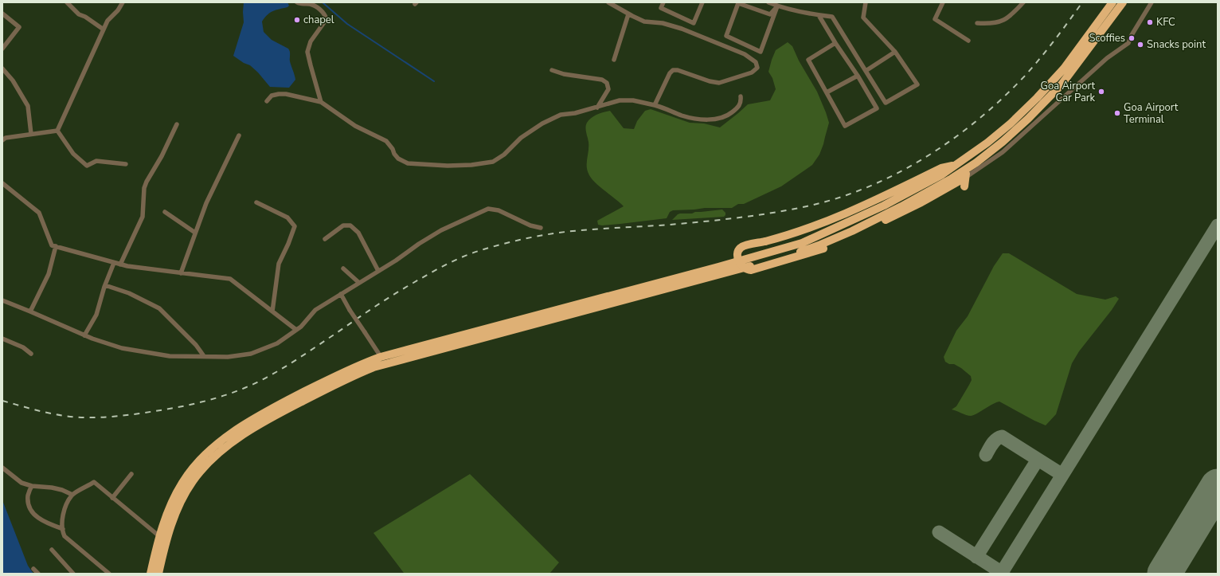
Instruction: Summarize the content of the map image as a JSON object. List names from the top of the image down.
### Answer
{
  "places": [
    "chapel",
    "KFC",
    "Scoffies",
    "Snacks point",
    "Goa Airport Car Park",
    "Goa Airport Terminal"
  ]
}
